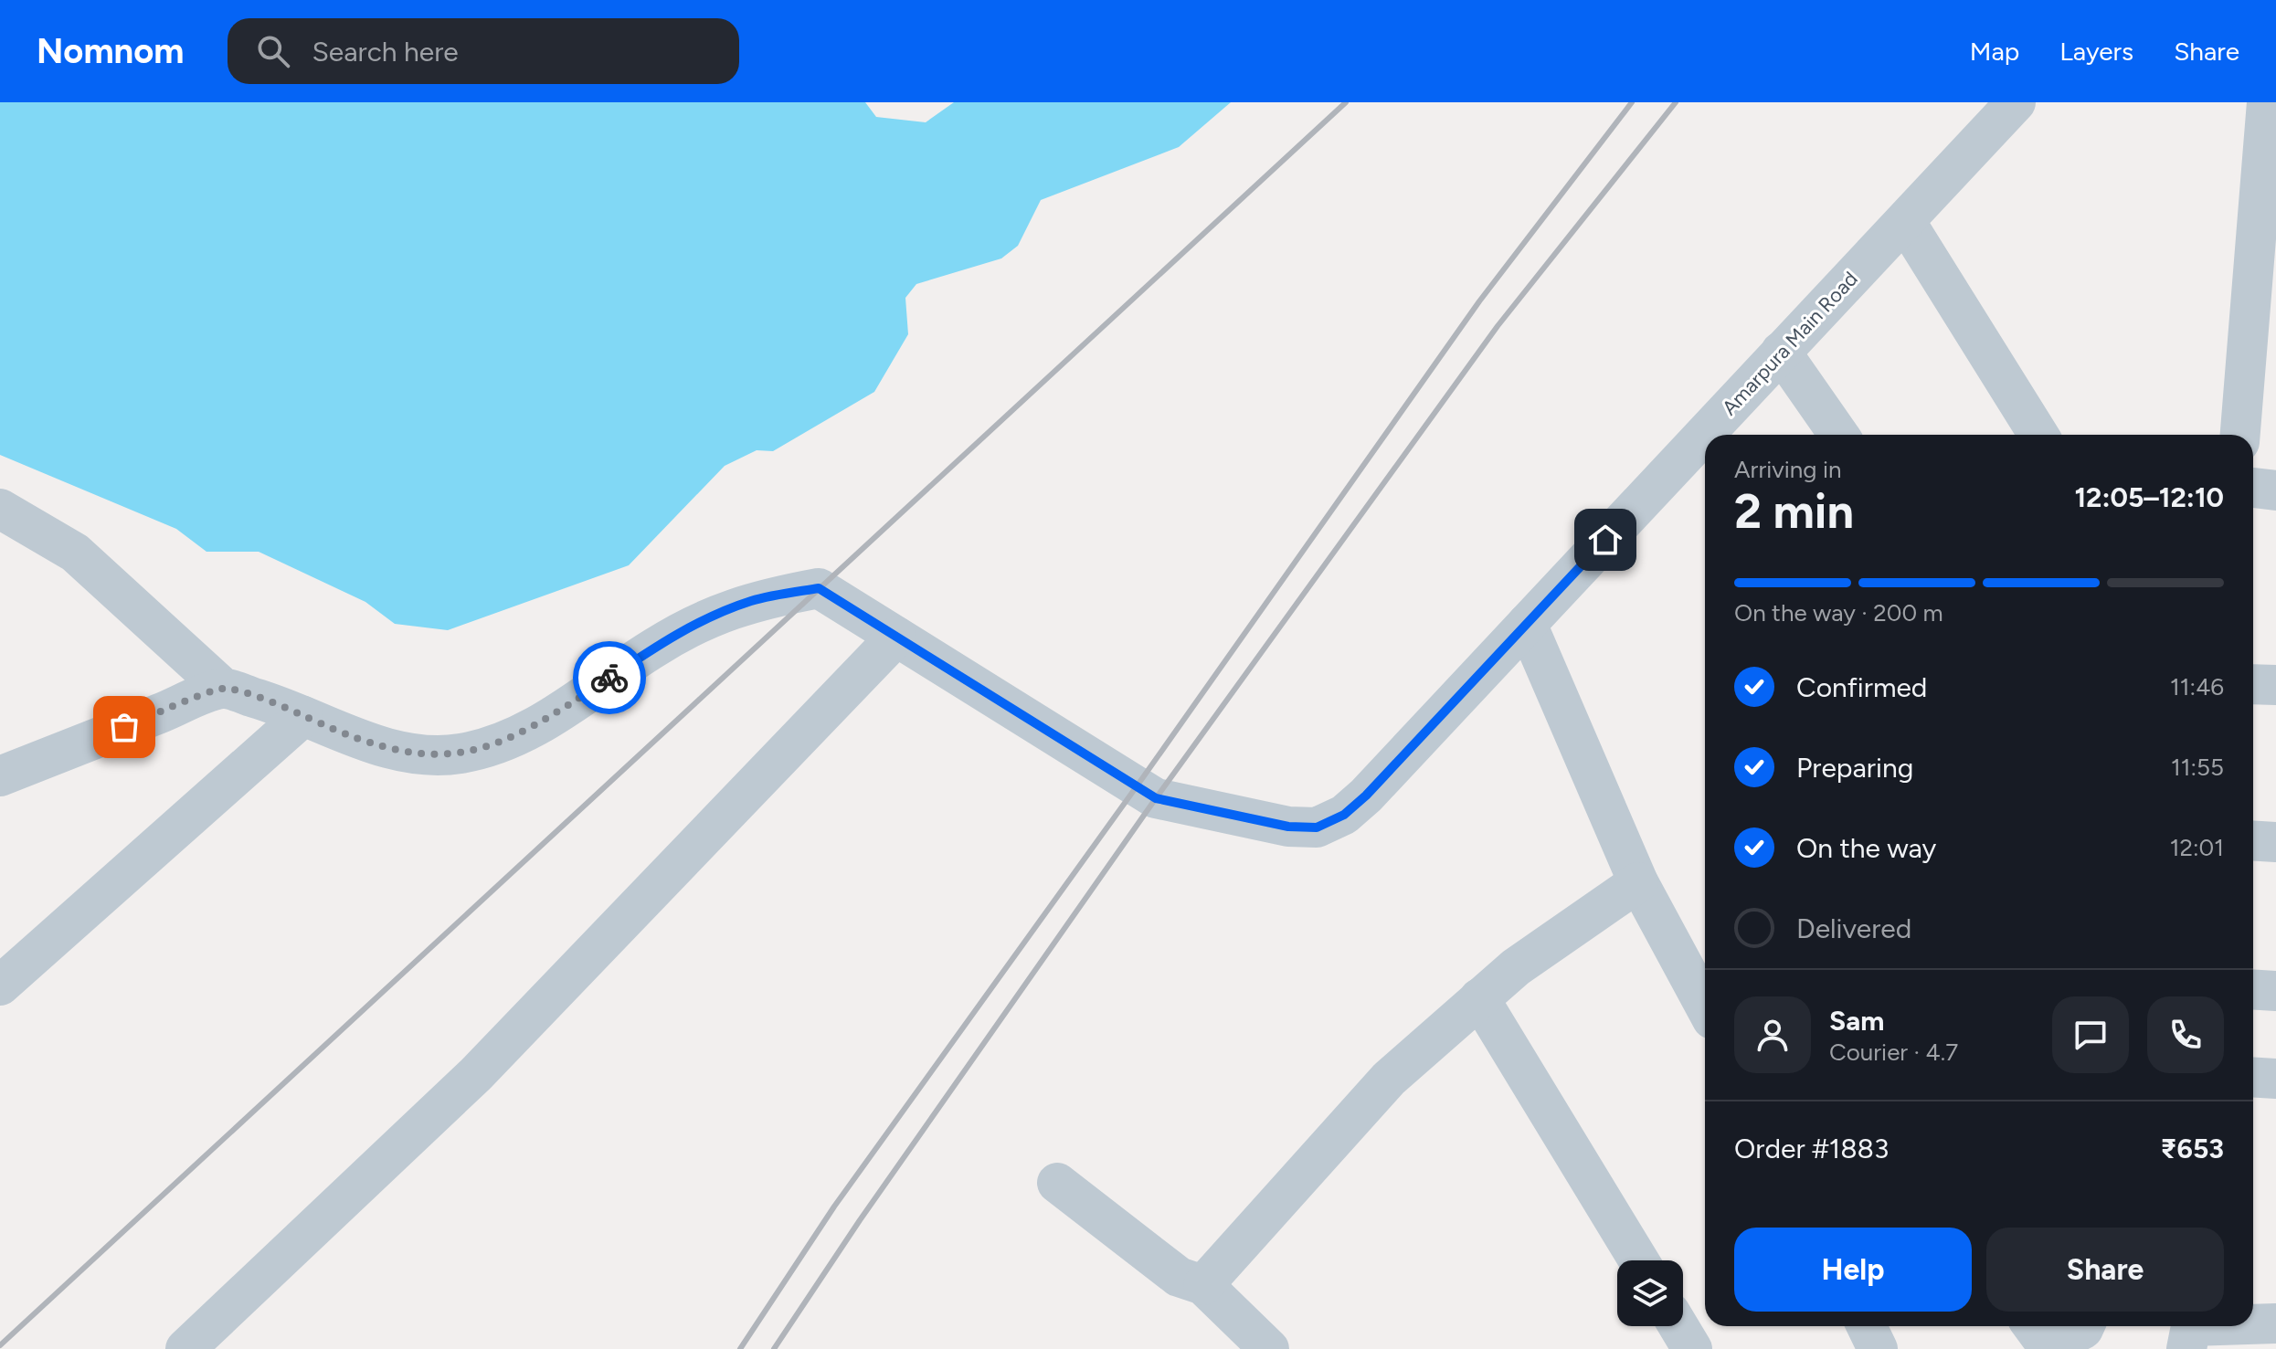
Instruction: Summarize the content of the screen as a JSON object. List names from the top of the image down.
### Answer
{
  "streets": {
    "street": ["Amarpura Main Road"]
  },
  "page": {
    "header": "Nomnom",
    "search": "Search here",
    "nav": ["Map", "Layers", "Share"],
    "heading": ["2 min", "Arriving in", "12:05–12:10"],
    "panel": [
      "Sam",
      "Courier · 4.7",
      "Order #1883",
      "₹653"
    ],
    "bar": "On the way · 200 m",
    "list": [
      ["Confirmed", "11:46"],
      ["Preparing", "11:55"],
      ["On the way", "12:01"],
      "Delivered"
    ],
    "buttons": ["Help", "Share"]
  }
}
